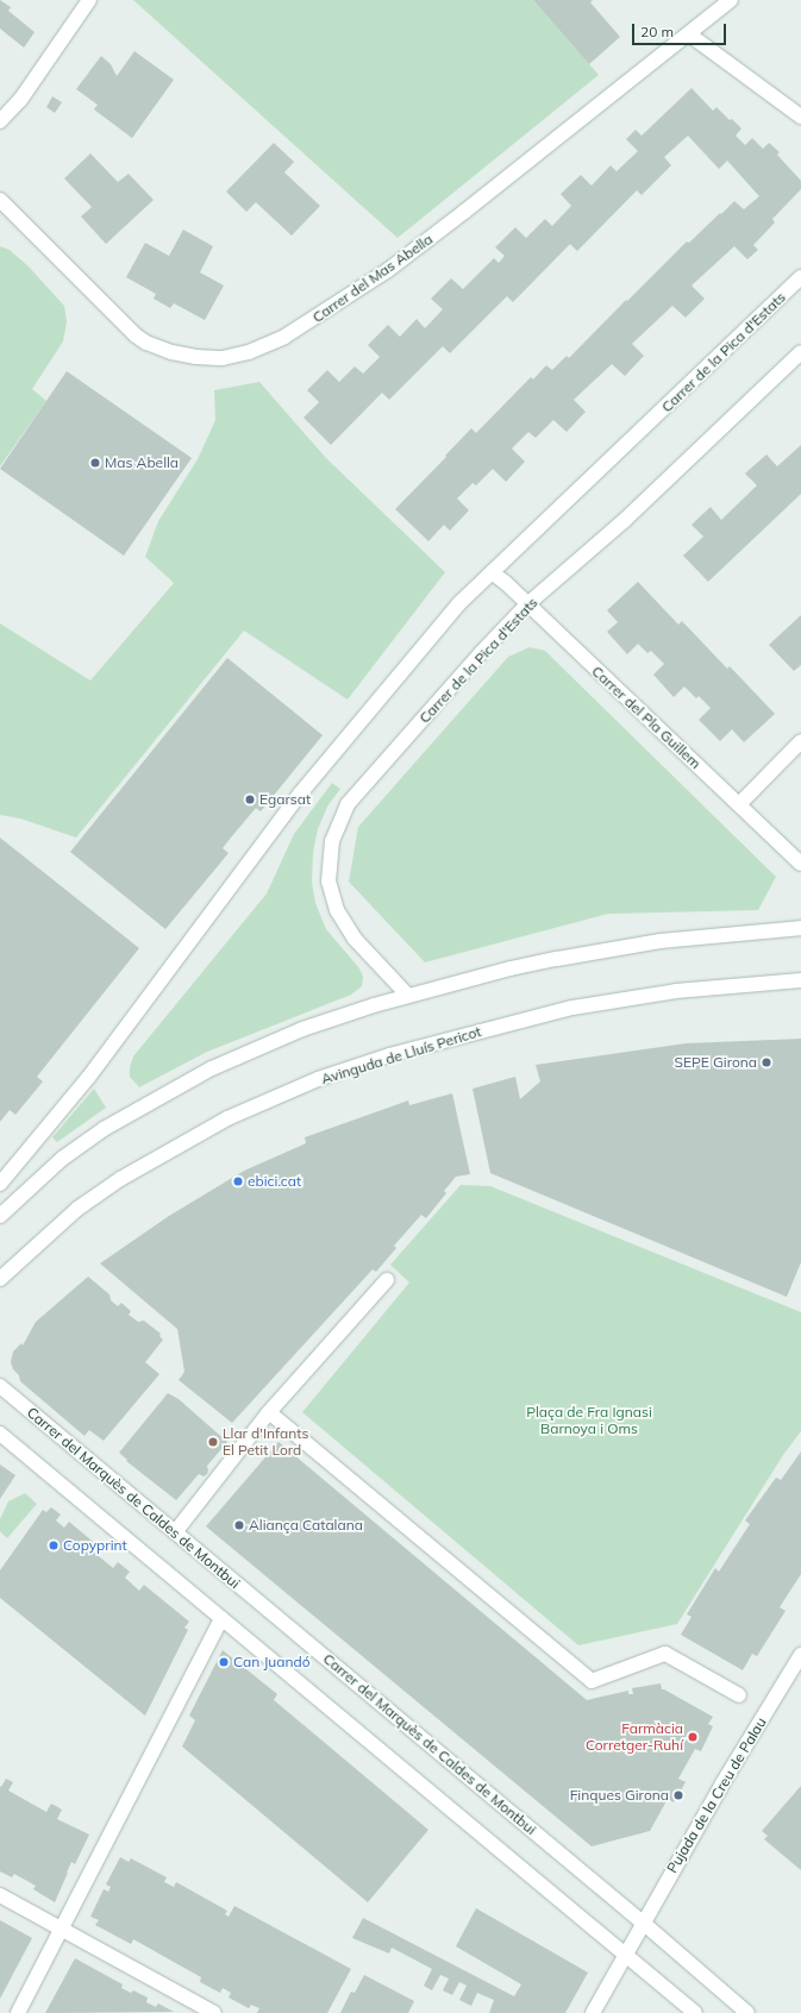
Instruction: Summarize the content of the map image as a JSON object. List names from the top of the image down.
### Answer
{
  "streets": {
    "street": [
      "Carrer del Mas Abella",
      "Carrer de la Pica d'Estats",
      "Carrer del Pla Guillem",
      "Avinguda de Lluís Pericot",
      "Carrer del Marquès de Caldes de Montbui",
      "Pujada de la Creu de Palau"
    ]
  },
  "crossings": [
    ["Carrer de la Pica d'Estats", "Carrer del Pla Guillem"],
    ["Carrer del Marquès de Caldes de Montbui", "Pujada de la Creu de Palau"]
  ],
  "parks": ["Plaça de Fra Ignasi Barnoya i Oms"],
  "places": [
    "Mas Abella",
    "Egarsat",
    "SEPE Girona",
    "ebici.cat",
    "Llar d'Infants El Petit Lord",
    "Aliança Catalana",
    "Copyprint",
    "Can Juandó",
    "Farmàcia Corretger-Ruhí",
    "Finques Girona"
  ],
  "scale_bar": "20 m"
}
